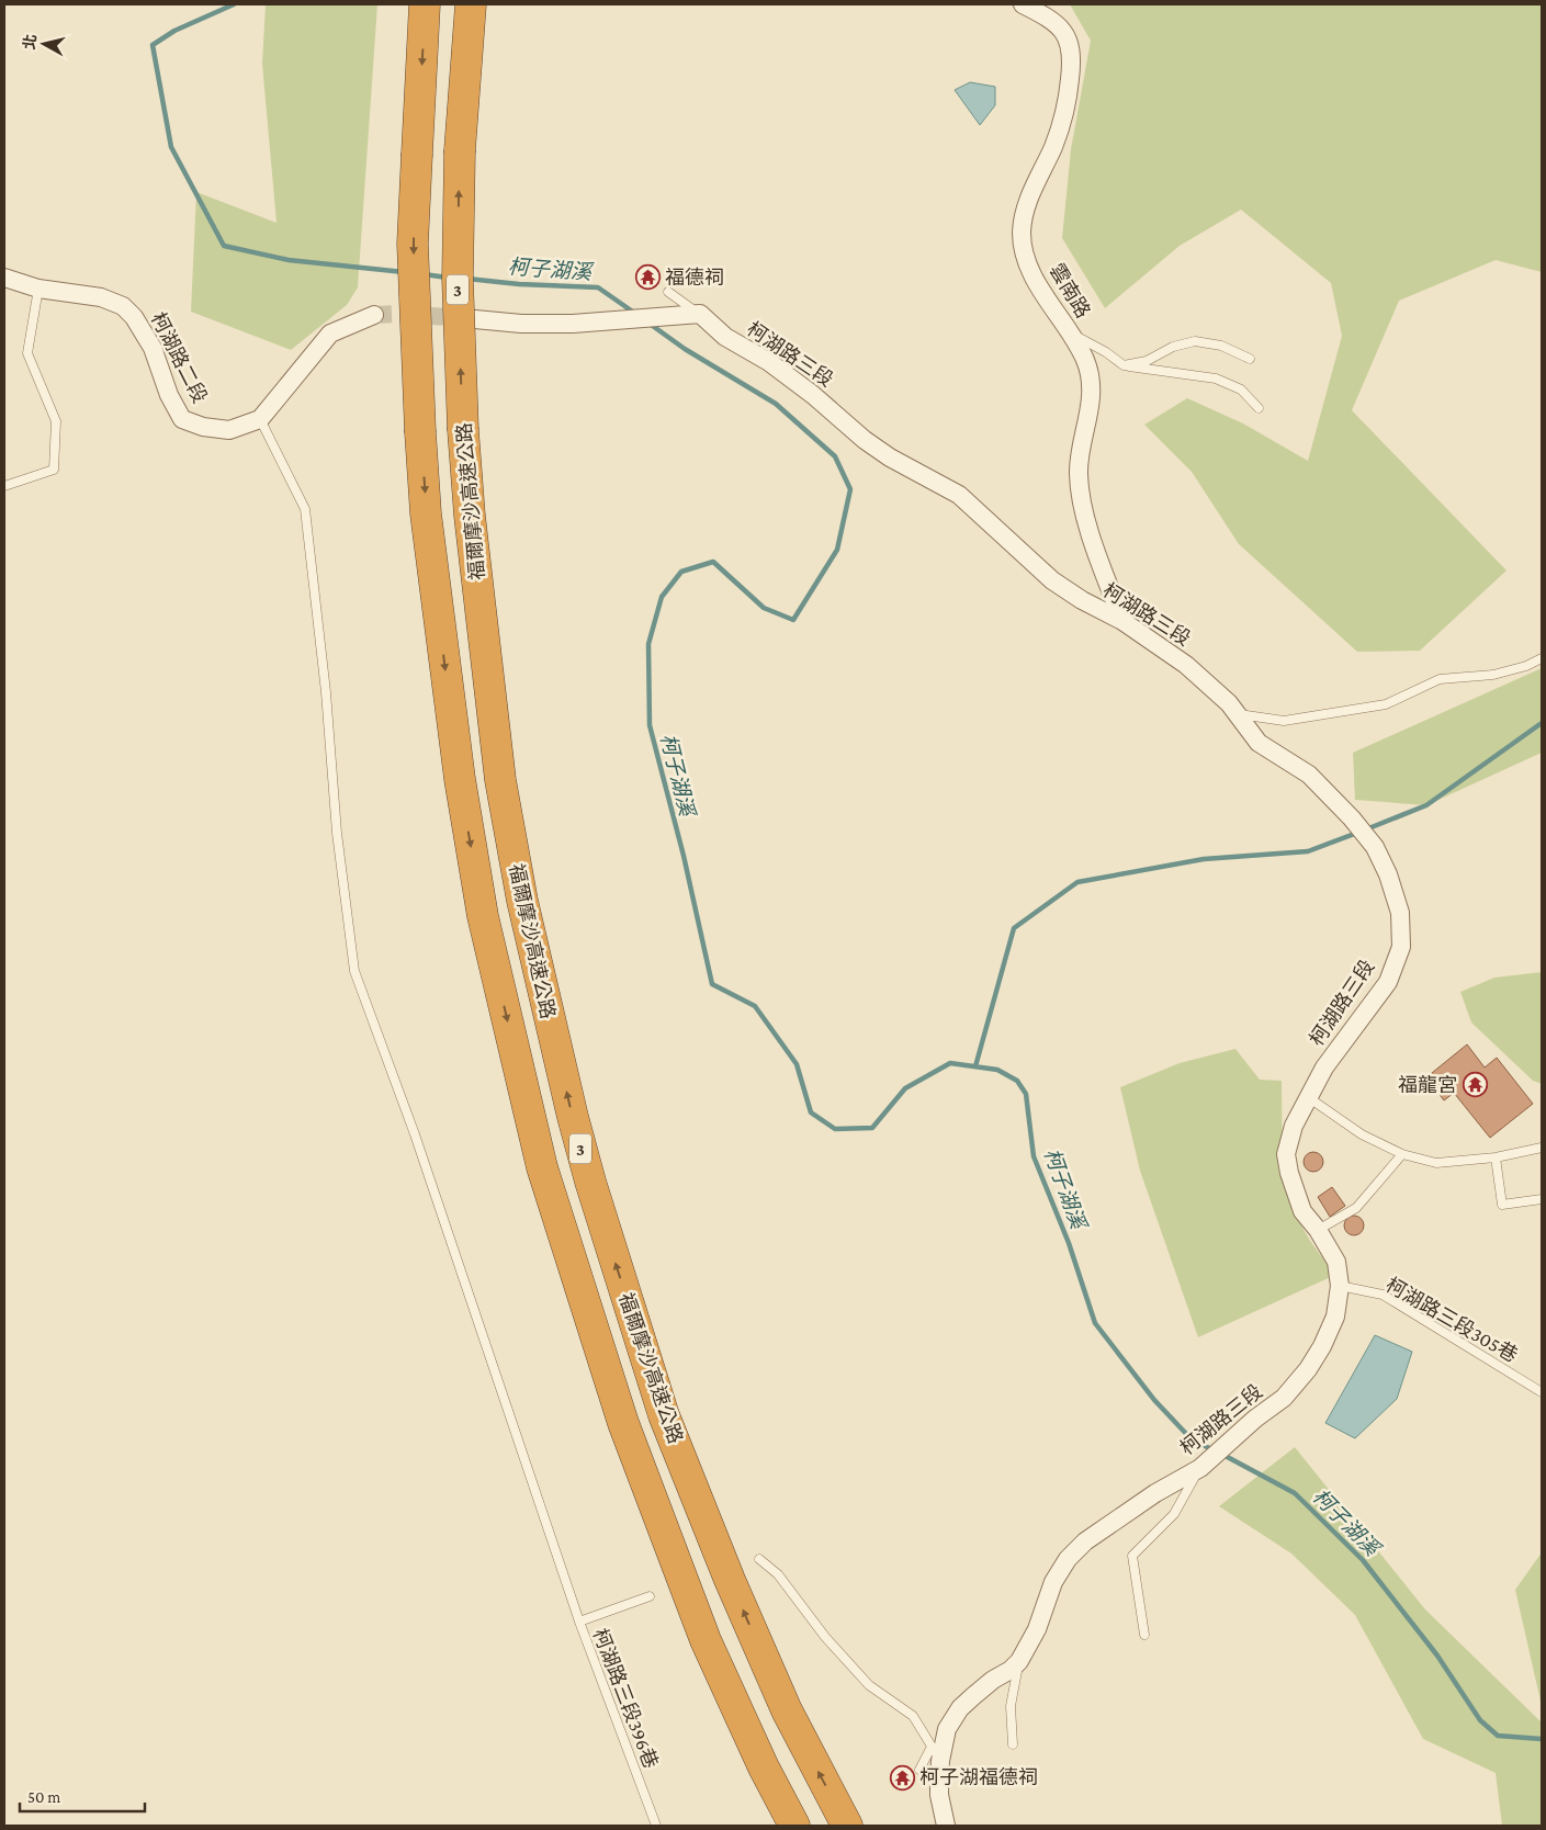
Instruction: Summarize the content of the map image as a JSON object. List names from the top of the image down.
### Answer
{
  "streets": {
    "highway": ["3", "福爾摩沙高速公路"],
    "street": ["雲南路", "柯湖路三段", "柯湖路二段"],
    "lane": ["柯湖路三段305巷", "柯湖路三段396巷"]
  },
  "crossings": [
    ["雲南路", "柯湖路三段"],
    ["柯湖路三段", "柯湖路三段305巷"]
  ],
  "water": ["柯子湖溪"],
  "places": {
    "temple": ["福德祠", "福龍宮", "柯子湖福德祠"]
  },
  "scale_bar": "50 m",
  "north": "left"
}
